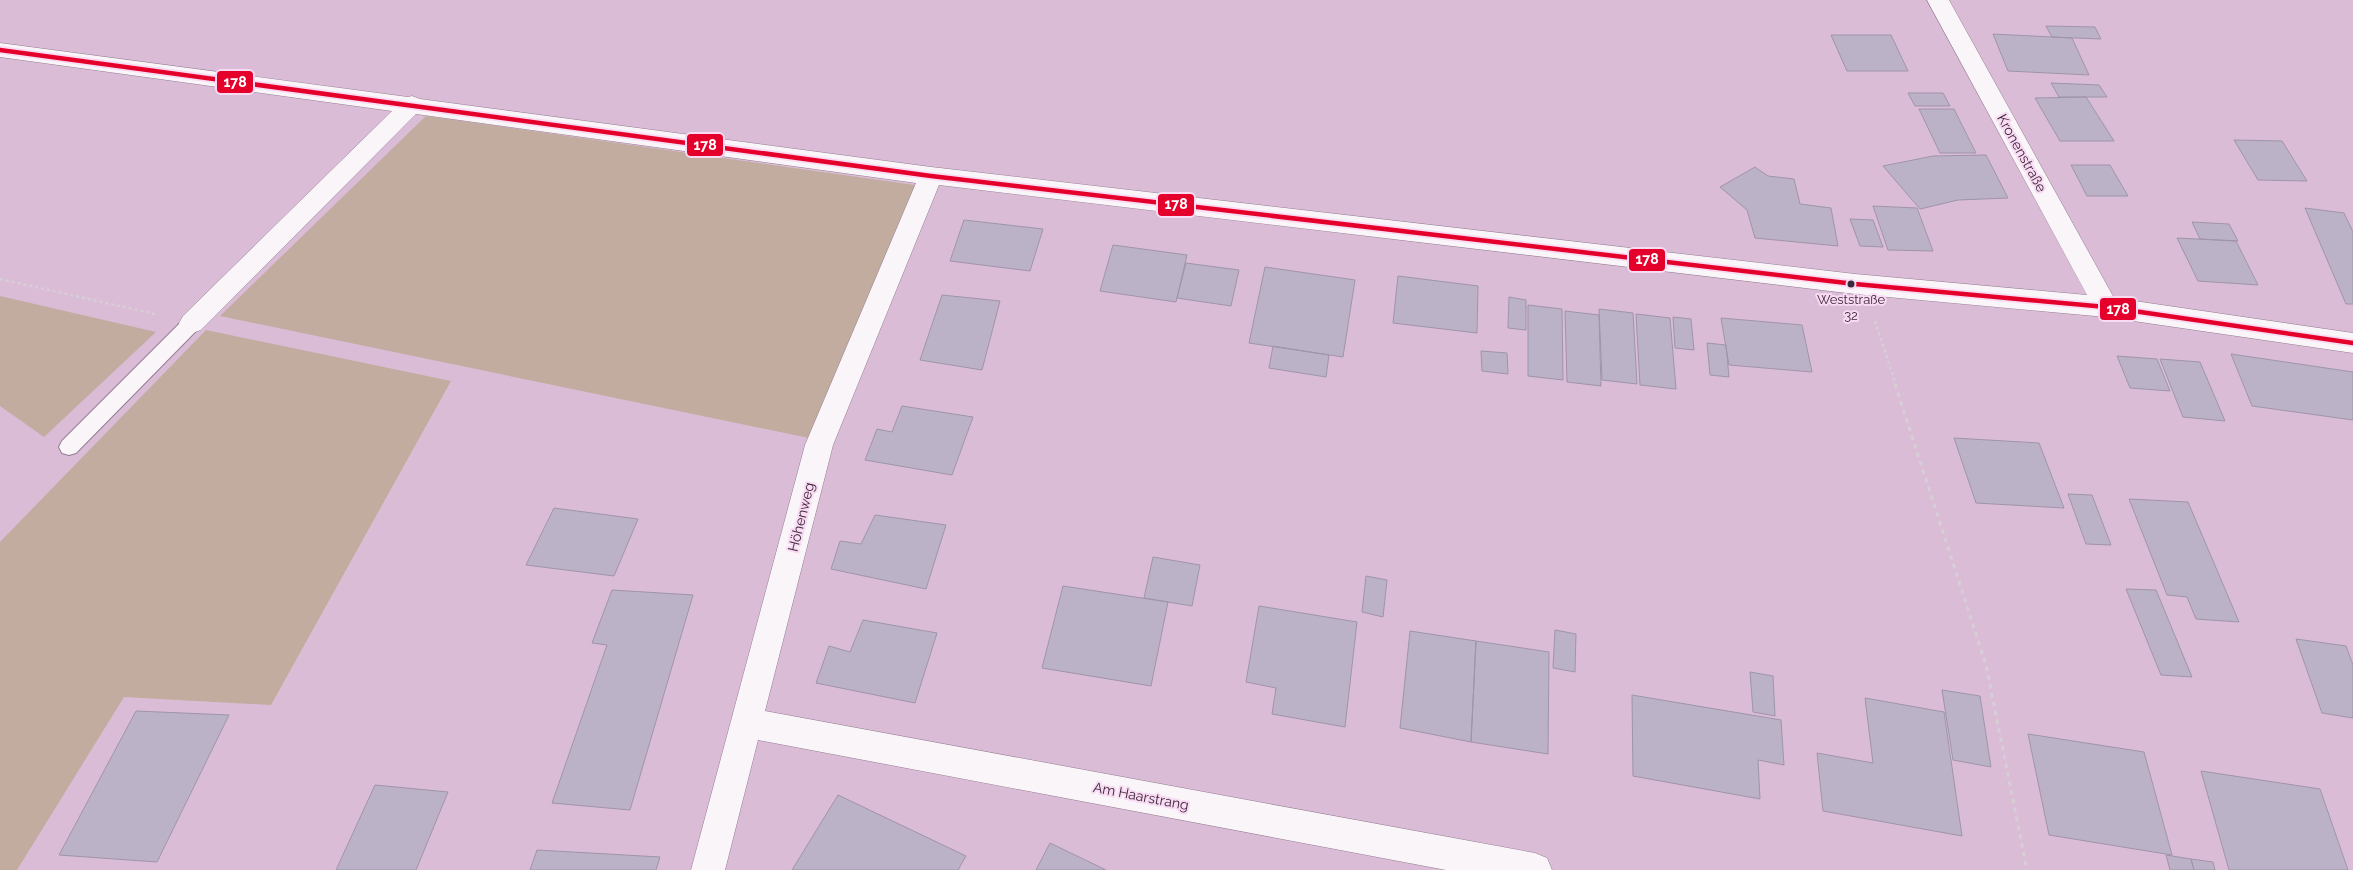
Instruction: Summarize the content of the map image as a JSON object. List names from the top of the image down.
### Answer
{
  "streets": {
    "street": ["Kronenstraße", "Höhenweg", "Am Haarstrang"]
  },
  "crossings": [
    ["Höhenweg", "Am Haarstrang"]
  ],
  "places": ["Weststraße 32"],
  "lines": ["transit line 178"]
}
